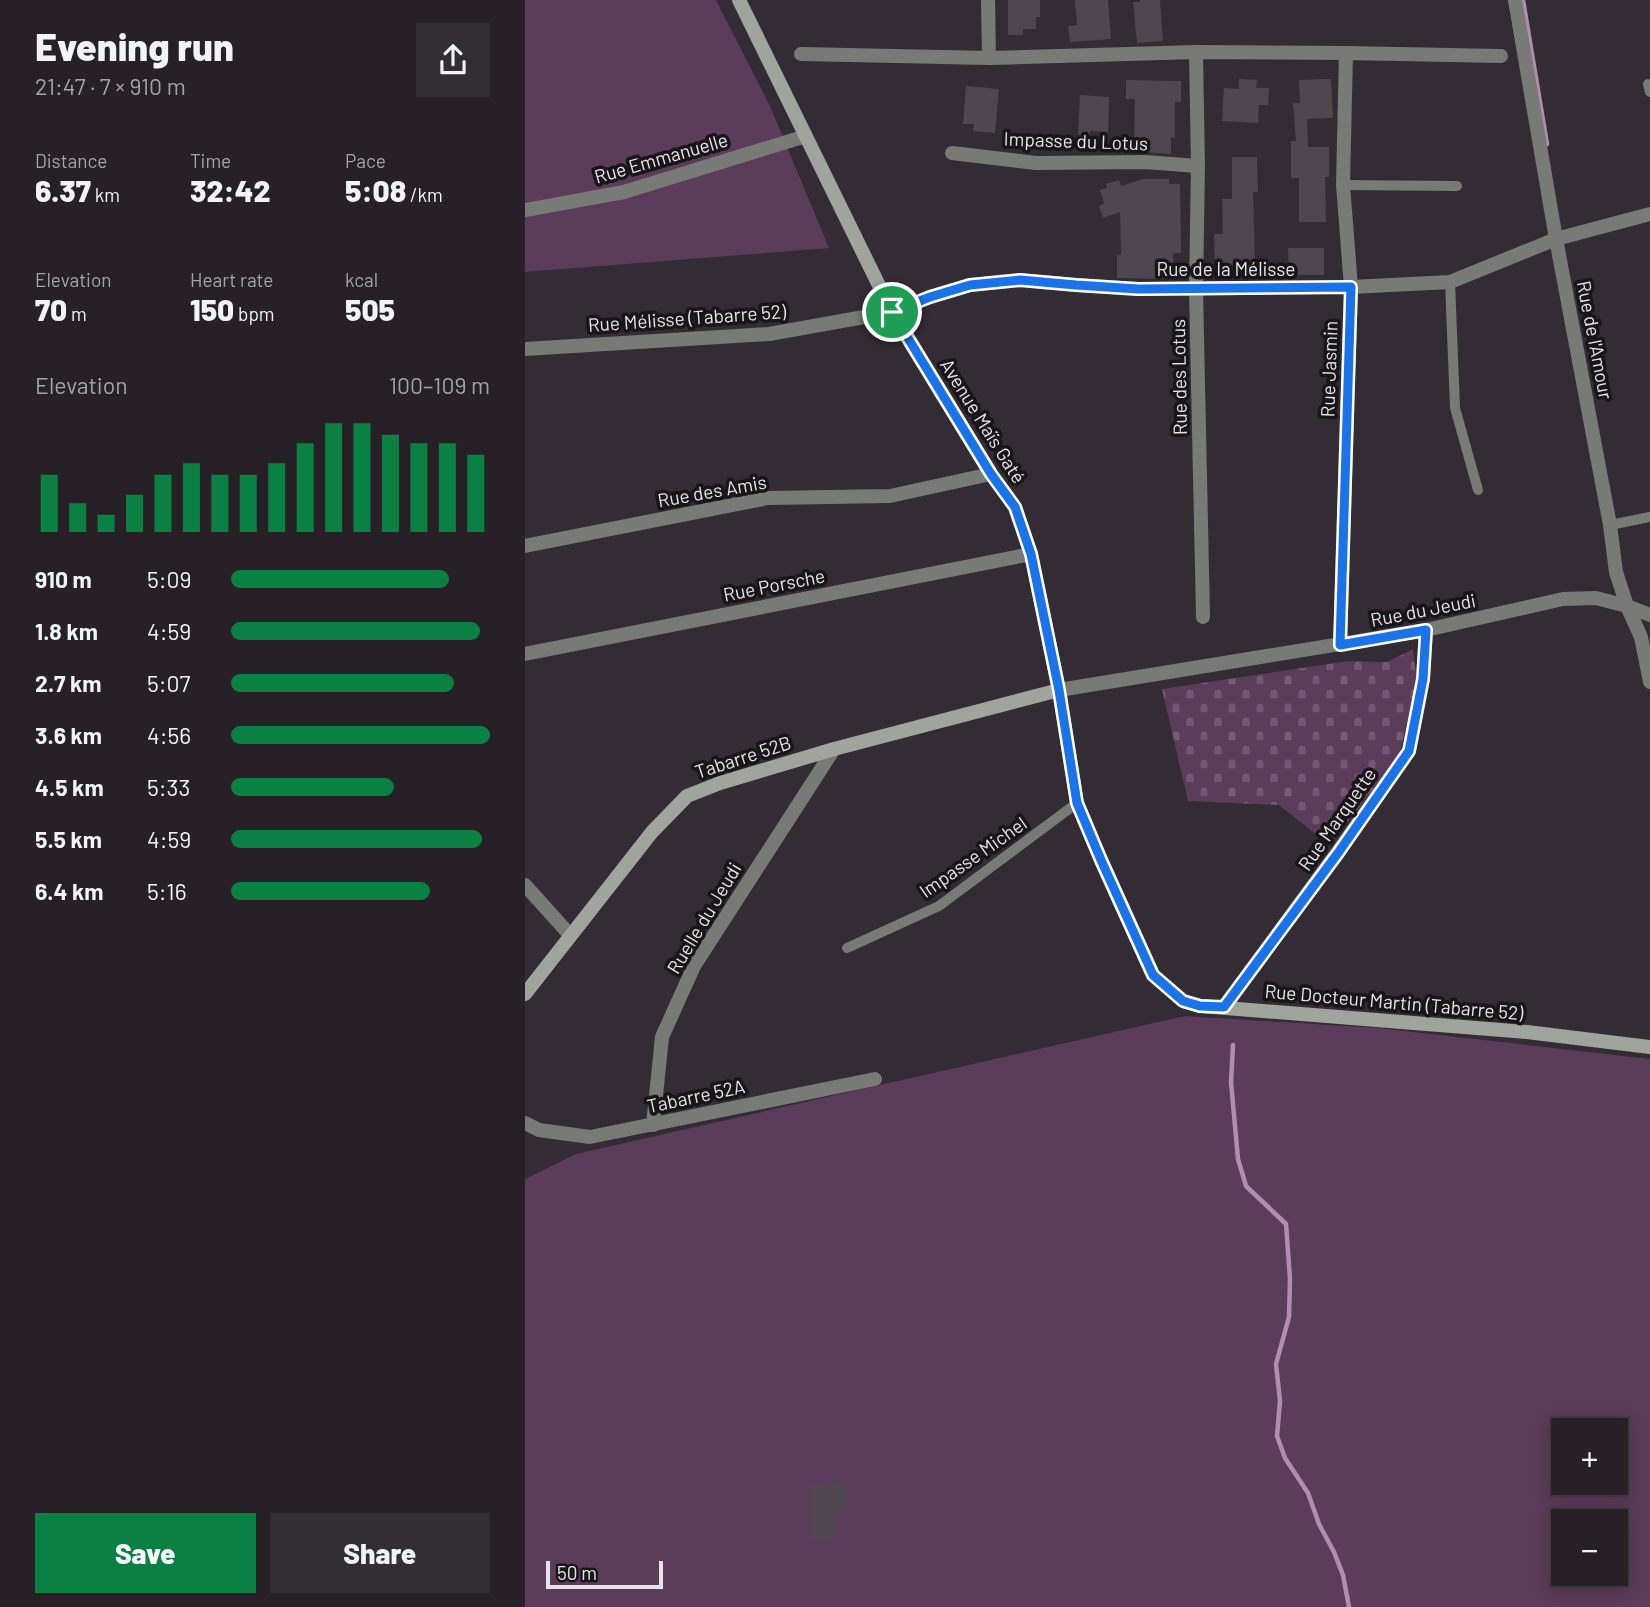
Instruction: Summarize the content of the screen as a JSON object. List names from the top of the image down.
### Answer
{
  "streets": {
    "street": [
      "Impasse du Lotus",
      "Rue Emmanuelle",
      "Rue de la Mélisse",
      "Rue Mélisse (Tabarre 52)",
      "Rue de l'Amour",
      "Rue Jasmin",
      "Rue des Lotus",
      "Avenue Maïs Gaté",
      "Rue des Amis",
      "Rue Porsche",
      "Rue du Jeudi",
      "Tabarre 52B",
      "Rue Marquette",
      "Ruelle du Jeudi",
      "Rue Docteur Martin (Tabarre 52)",
      "Tabarre 52A"
    ],
    "lane": ["Impasse Michel"]
  },
  "crossings": [
    ["Impasse du Lotus", "Rue des Lotus"],
    ["Rue Emmanuelle", "Avenue Maïs Gaté"],
    ["Rue de la Mélisse", "Rue Mélisse (Tabarre 52)"],
    ["Rue de la Mélisse", "Rue de l'Amour"],
    ["Rue de la Mélisse", "Rue Jasmin"],
    ["Rue de la Mélisse", "Rue des Lotus"],
    ["Rue de la Mélisse", "Avenue Maïs Gaté"],
    ["Rue Mélisse (Tabarre 52)", "Avenue Maïs Gaté"],
    ["Rue de l'Amour", "Rue du Jeudi"],
    ["Rue Jasmin", "Rue du Jeudi"],
    ["Avenue Maïs Gaté", "Rue des Amis"],
    ["Avenue Maïs Gaté", "Rue Porsche"],
    ["Avenue Maïs Gaté", "Rue du Jeudi"],
    ["Avenue Maïs Gaté", "Tabarre 52B"],
    ["Avenue Maïs Gaté", "Rue Docteur Martin (Tabarre 52)"],
    ["Rue du Jeudi", "Tabarre 52B"],
    ["Rue du Jeudi", "Rue Marquette"],
    ["Rue du Jeudi", "Rue Docteur Martin (Tabarre 52)"],
    ["Tabarre 52B", "Ruelle du Jeudi"],
    ["Tabarre 52B", "Rue Docteur Martin (Tabarre 52)"],
    ["Rue Marquette", "Rue Docteur Martin (Tabarre 52)"],
    ["Impasse Michel", "Rue Docteur Martin (Tabarre 52)"],
    ["Ruelle du Jeudi", "Tabarre 52A"]
  ],
  "scale_bar": "50 m",
  "page": {
    "heading": ["Evening run", "21:47 · 7 × 910 m"],
    "stats": [
      ["Distance", "6.37 km"],
      ["Time", "32:42"],
      ["Pace", "5:08 /km"],
      ["Elevation", "70 m"],
      ["Heart rate", "150 bpm"],
      ["kcal", "505"]
    ],
    "chart": ["Elevation", "100–109 m"],
    "list": [
      {
        "name": "910 m",
        "note": "5:09"
      },
      {
        "name": "1.8 km",
        "note": "4:59"
      },
      {
        "name": "2.7 km",
        "note": "5:07"
      },
      {
        "name": "3.6 km",
        "note": "4:56"
      },
      {
        "name": "4.5 km",
        "note": "5:33"
      },
      {
        "name": "5.5 km",
        "note": "4:59"
      },
      {
        "name": "6.4 km",
        "note": "5:16"
      }
    ],
    "map_buttons": ["+", "−"],
    "buttons": ["Save", "Share"],
    "scale": "50 m"
  }
}
